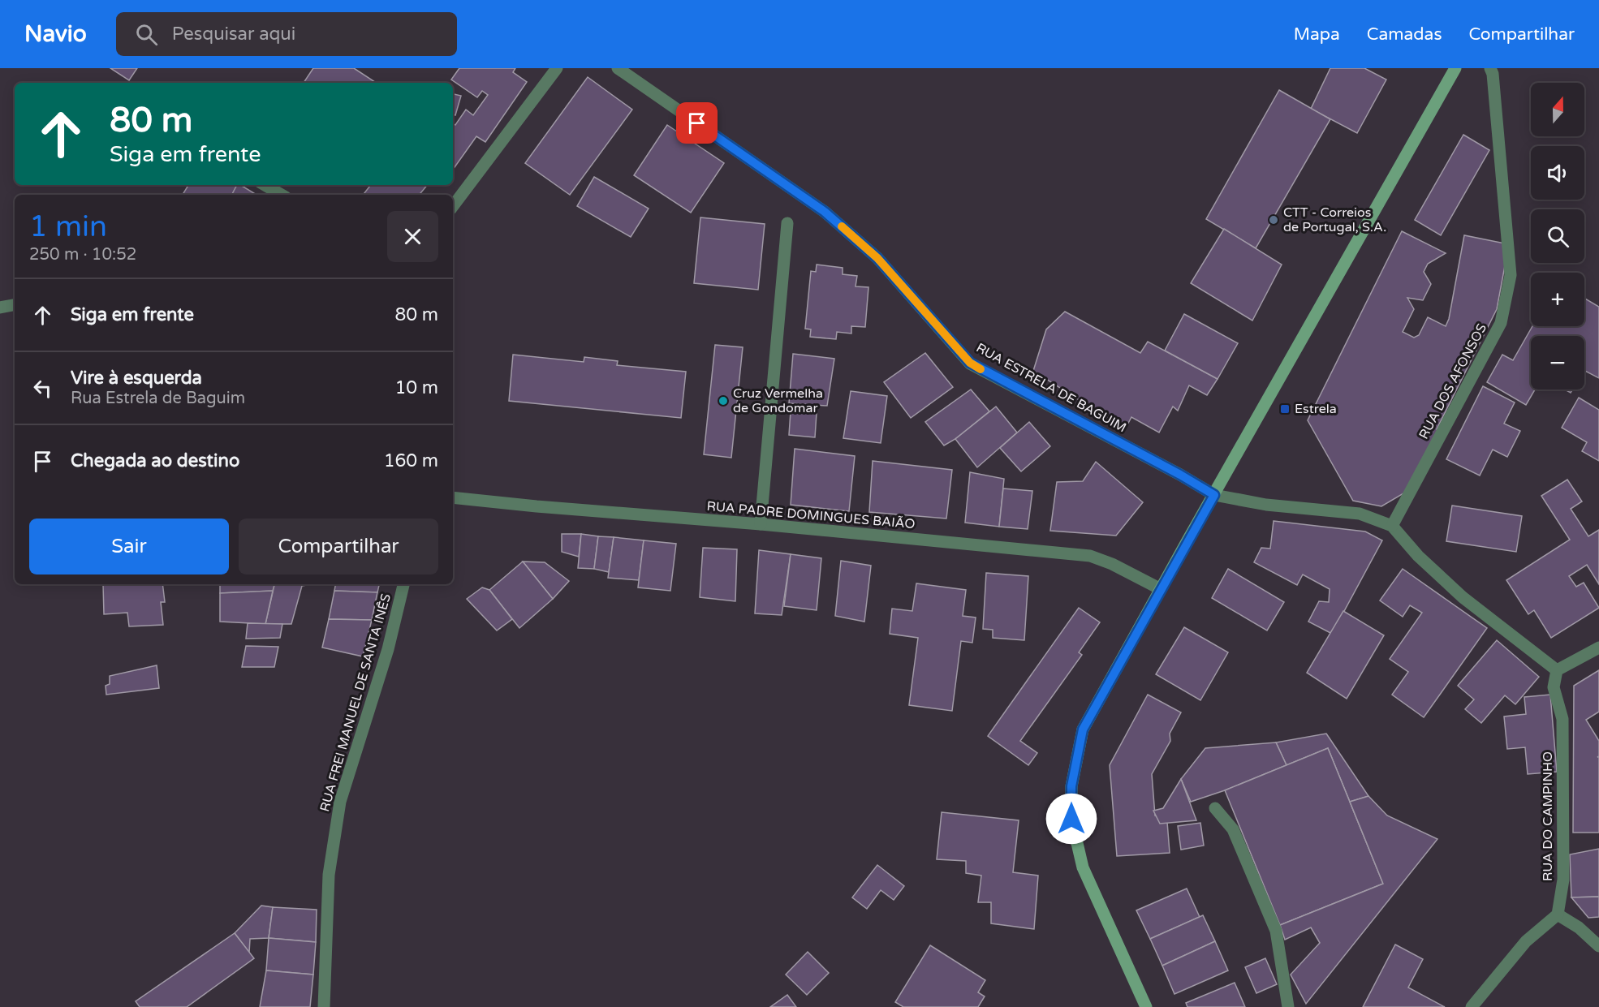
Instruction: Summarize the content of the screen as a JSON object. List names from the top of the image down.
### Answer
{
  "streets": {
    "street": [
      "RUA DOS AFONSOS",
      "RUA ESTRELA DE BAGUIM",
      "RUA PADRE DOMINGUES BAIÃO",
      "RUA FREI MANUEL DE SANTA INÊS",
      "RUA DO CAMPINHO"
    ]
  },
  "places": {
    "other": ["CTT - Correios de Portugal, S.A.", "Cruz Vermelha de Gondomar"],
    "transit": ["Estrela"]
  },
  "north": "top",
  "page": {
    "header": "Navio",
    "search": "Pesquisar aqui",
    "nav": ["Mapa", "Camadas", "Compartilhar"],
    "map_buttons": ["+", "−"],
    "turn": ["80 m", "Siga em frente"],
    "heading": ["1 min", "250 m · 10:52"],
    "list": [
      {
        "name": "Siga em frente",
        "value": "80 m"
      },
      {
        "name": "Vire à esquerda",
        "note": "Rua Estrela de Baguim",
        "value": "10 m"
      },
      {
        "name": "Chegada ao destino",
        "value": "160 m"
      }
    ],
    "buttons": ["Sair", "Compartilhar"]
  }
}
